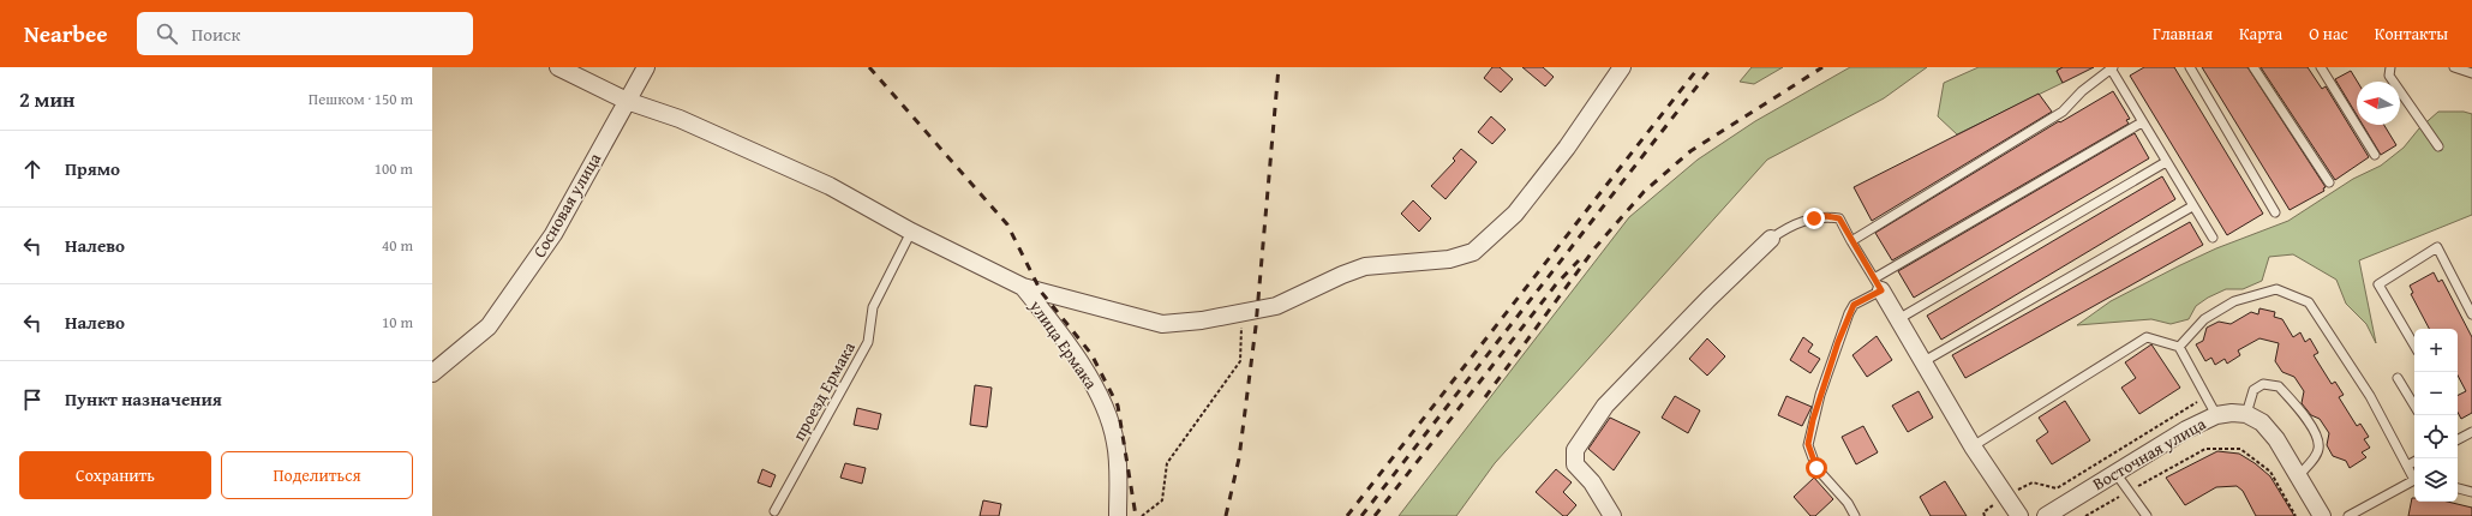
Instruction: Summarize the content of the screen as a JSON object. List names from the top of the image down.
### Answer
{
  "streets": {
    "street": ["Сосновая улица", "улица Ермака", "Восточная улица"],
    "lane": ["проезд Ермака"]
  },
  "north": "left",
  "page": {
    "header": "Nearbee",
    "search": "Поиск",
    "nav": [
      "Главная",
      "Карта",
      "О нас",
      "Контакты"
    ],
    "heading": ["2 мин", "Пешком · 150 m"],
    "list": [
      ["Прямо", "100 m"],
      ["Налево", "40 m"],
      ["Налево", "10 m"],
      "Пункт назначения"
    ],
    "map_buttons": ["+", "−"],
    "buttons": ["Сохранить", "Поделиться"]
  }
}
